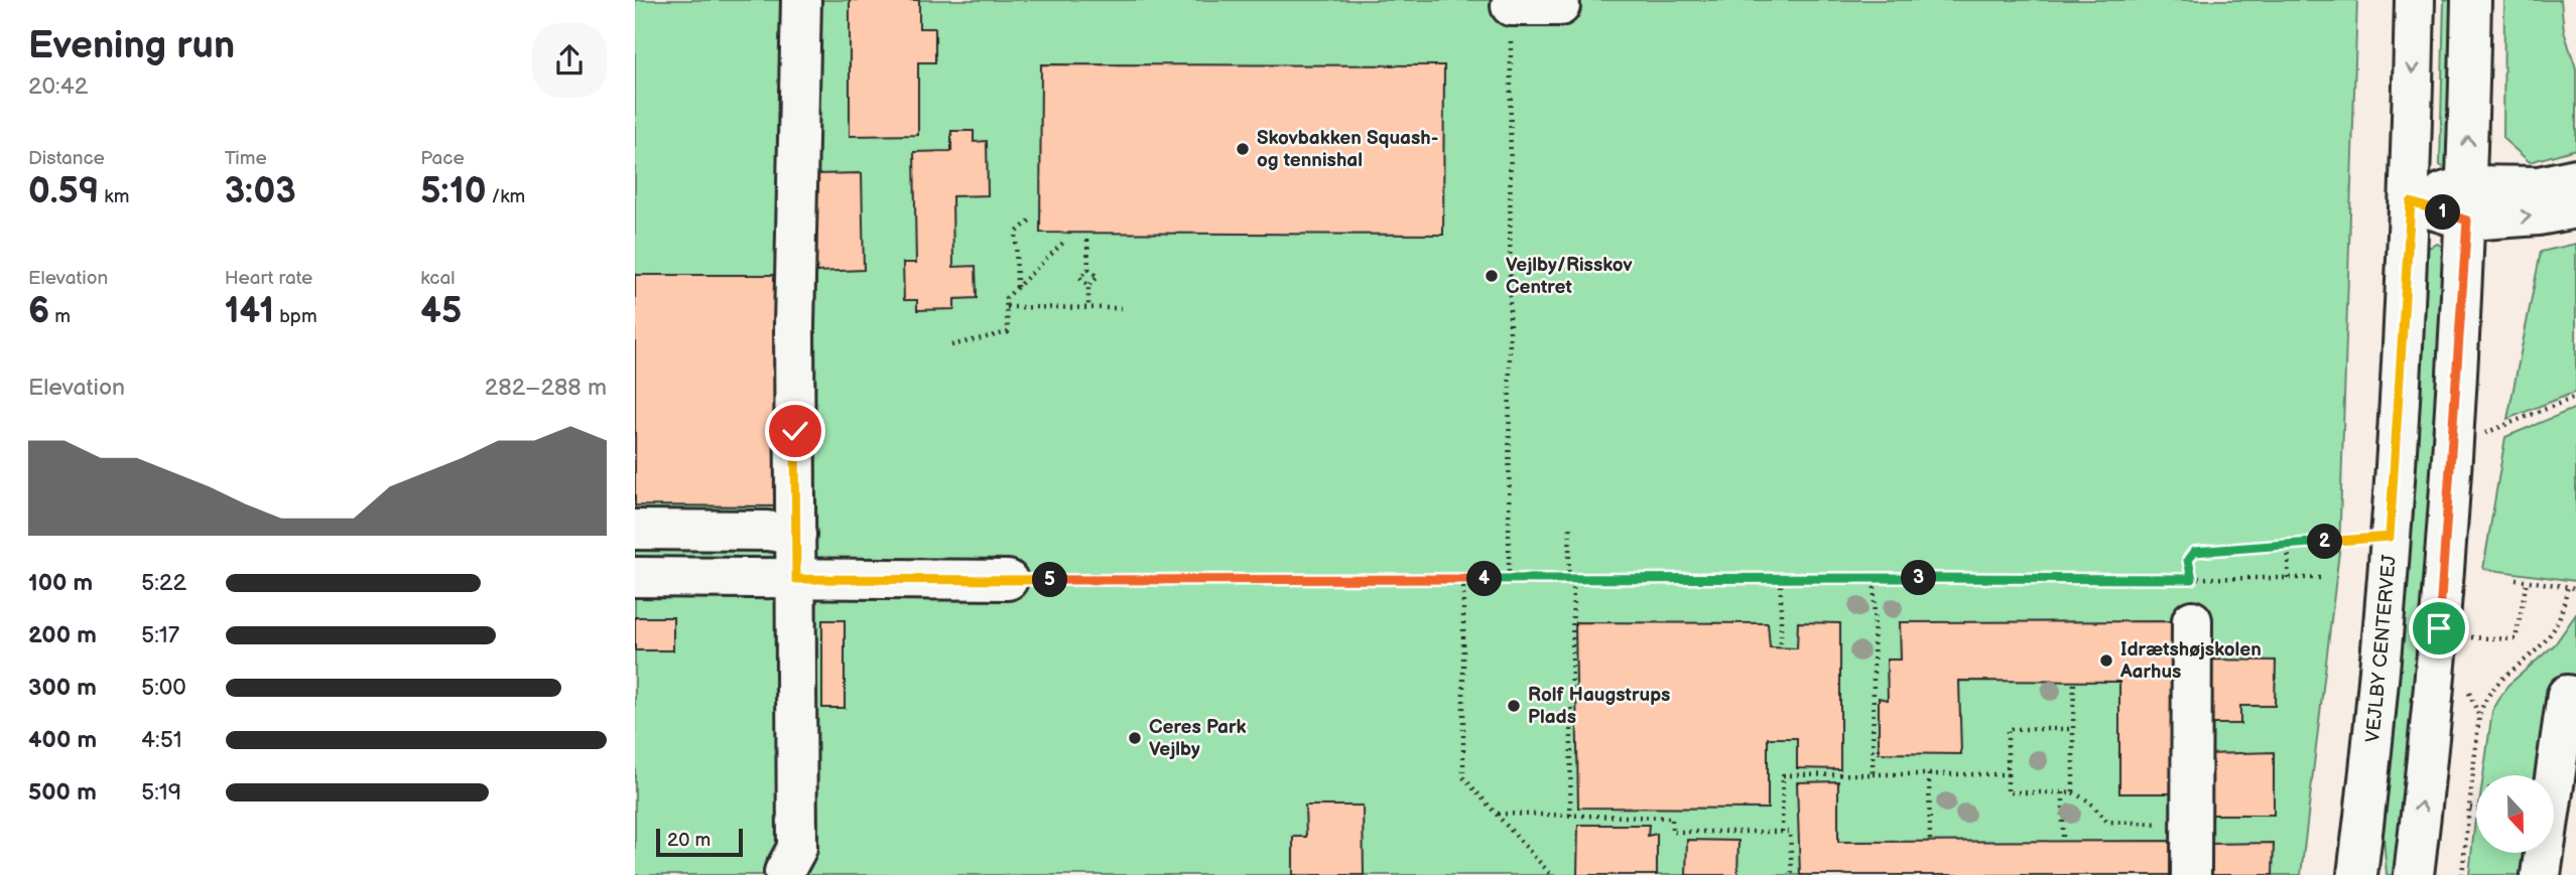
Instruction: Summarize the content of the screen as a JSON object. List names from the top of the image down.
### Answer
{
  "streets": {
    "street": ["VEJLBY CENTERVEJ"]
  },
  "places": [
    "Skovbakken Squash- og tennishal",
    "Vejlby/Risskov Centret",
    "Idrætshøjskolen Aarhus",
    "Rolf Haugstrups Plads",
    "Ceres Park Vejlby"
  ],
  "scale_bar": "20 m",
  "north": "bottom",
  "page": {
    "heading": ["Evening run", "20:42"],
    "stats": [
      ["Distance", "0.59 km"],
      ["Time", "3:03"],
      ["Pace", "5:10 /km"],
      ["Elevation", "6 m"],
      ["Heart rate", "141 bpm"],
      ["kcal", "45"]
    ],
    "pins": [
      "1",
      "2",
      "3",
      "4",
      "5"
    ],
    "chart": ["Elevation", "282–288 m"],
    "list": [
      {
        "name": "100 m",
        "note": "5:22"
      },
      {
        "name": "200 m",
        "note": "5:17"
      },
      {
        "name": "300 m",
        "note": "5:00"
      },
      {
        "name": "400 m",
        "note": "4:51"
      },
      {
        "name": "500 m",
        "note": "5:19"
      }
    ],
    "scale": "20 m"
  }
}
